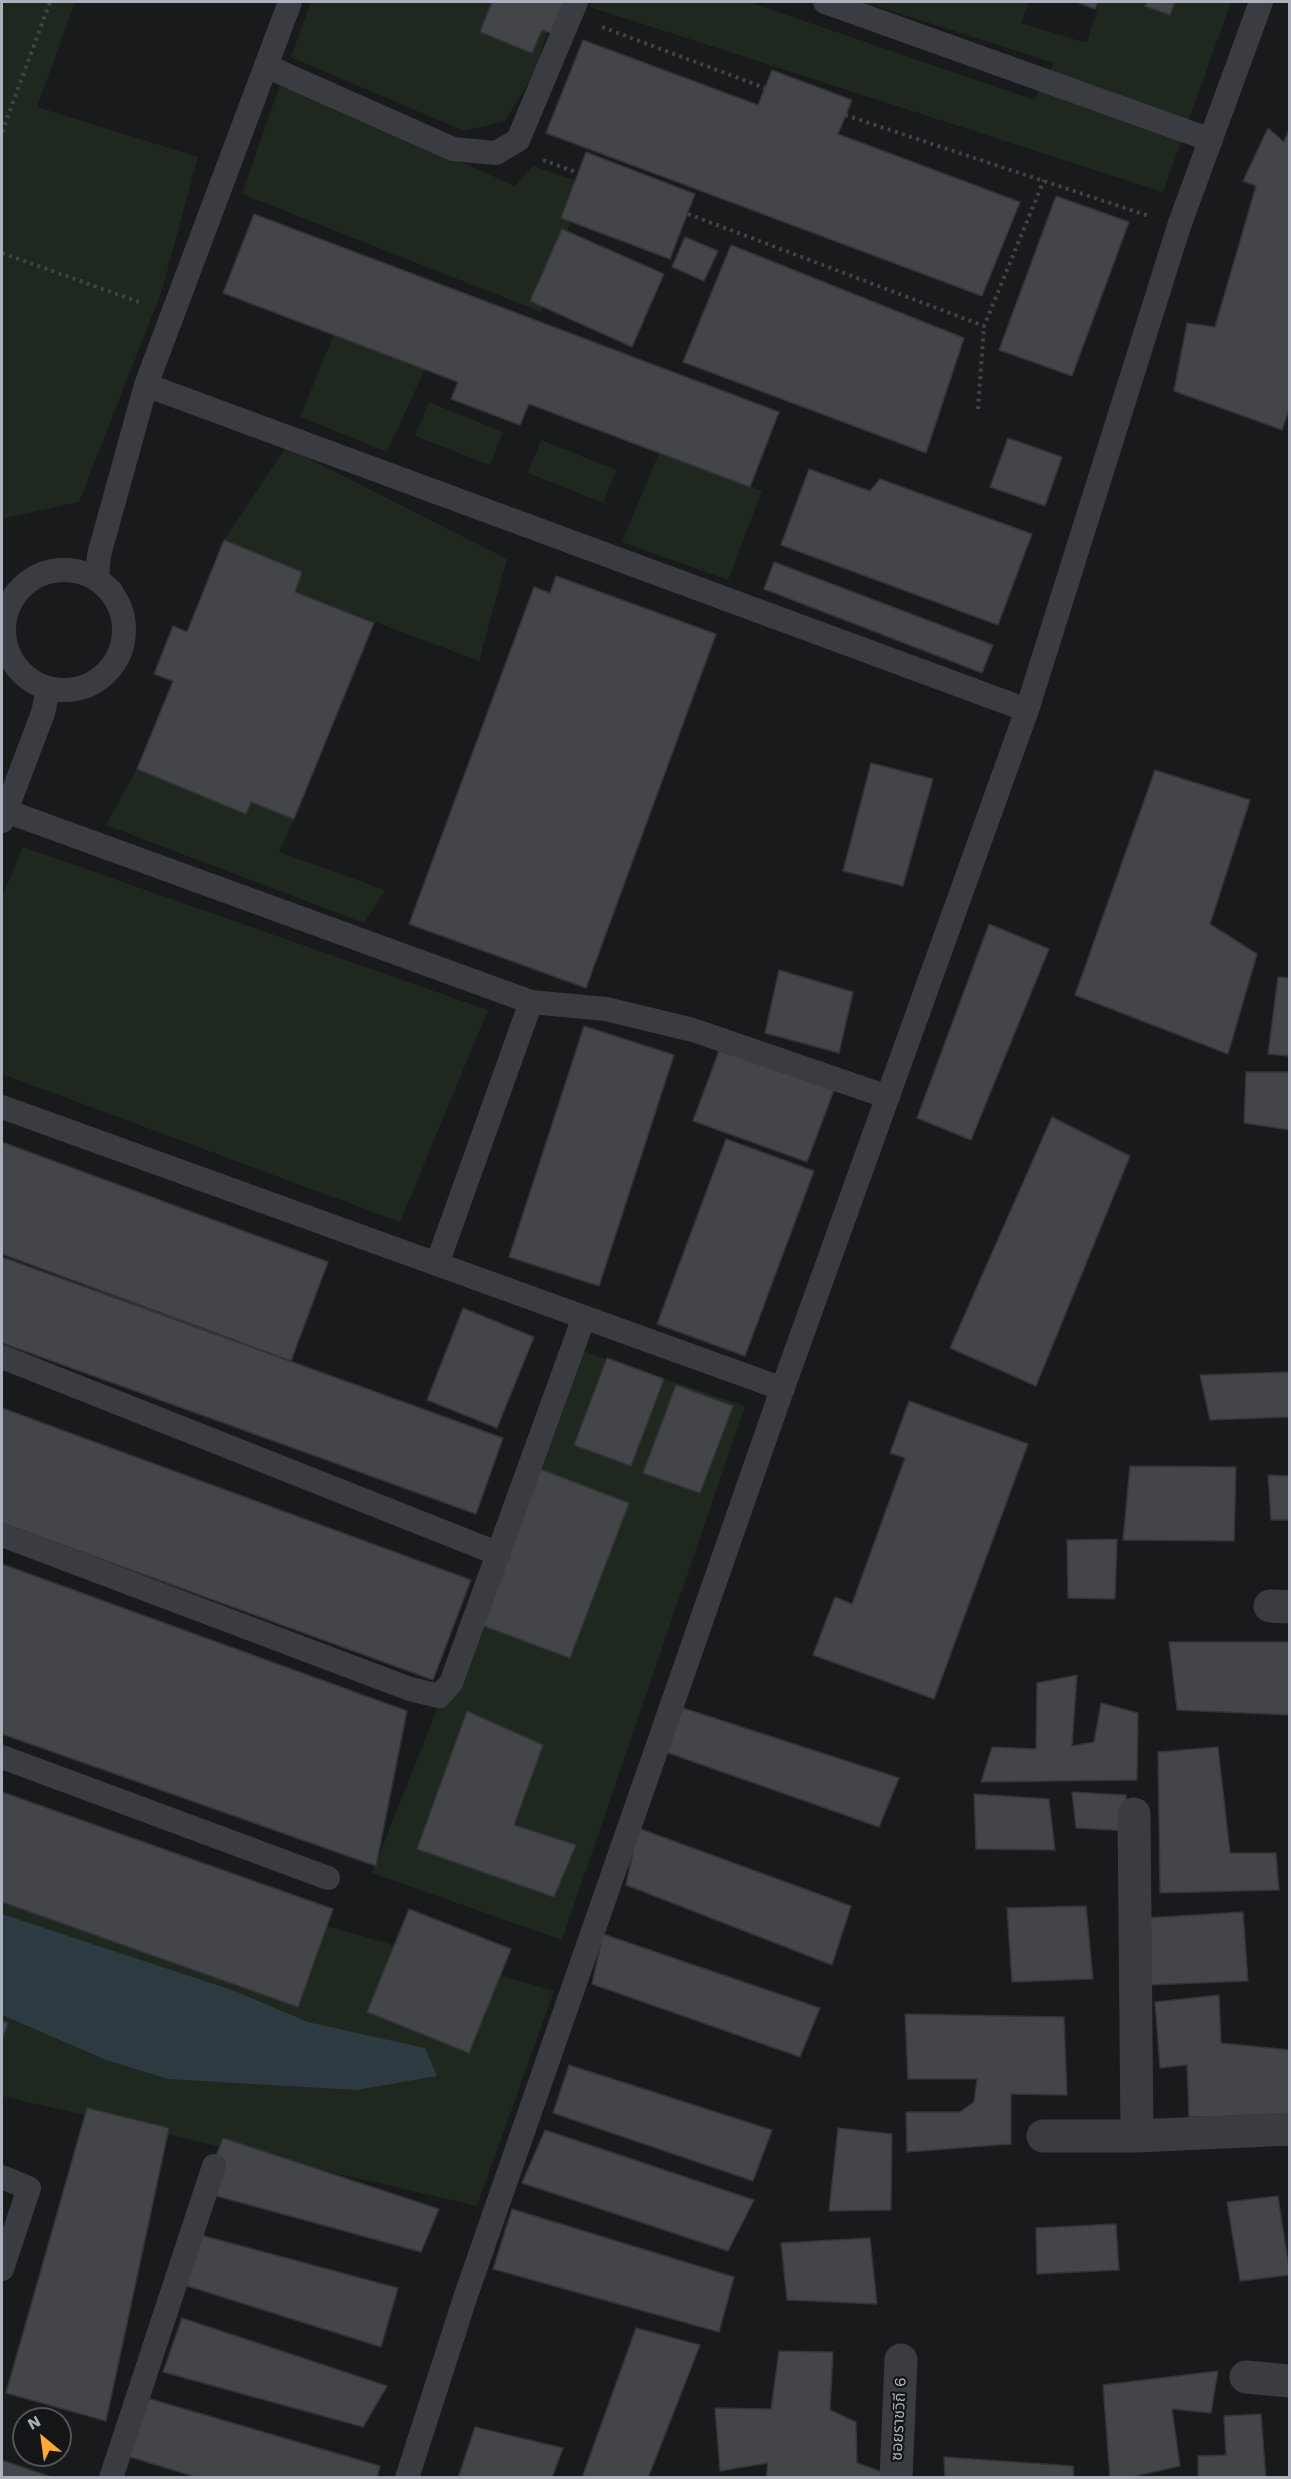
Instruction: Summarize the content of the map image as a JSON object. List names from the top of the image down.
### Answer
{
  "streets": {
    "street": ["ซอยราชวิถี 6"]
  },
  "north": "top left"
}
